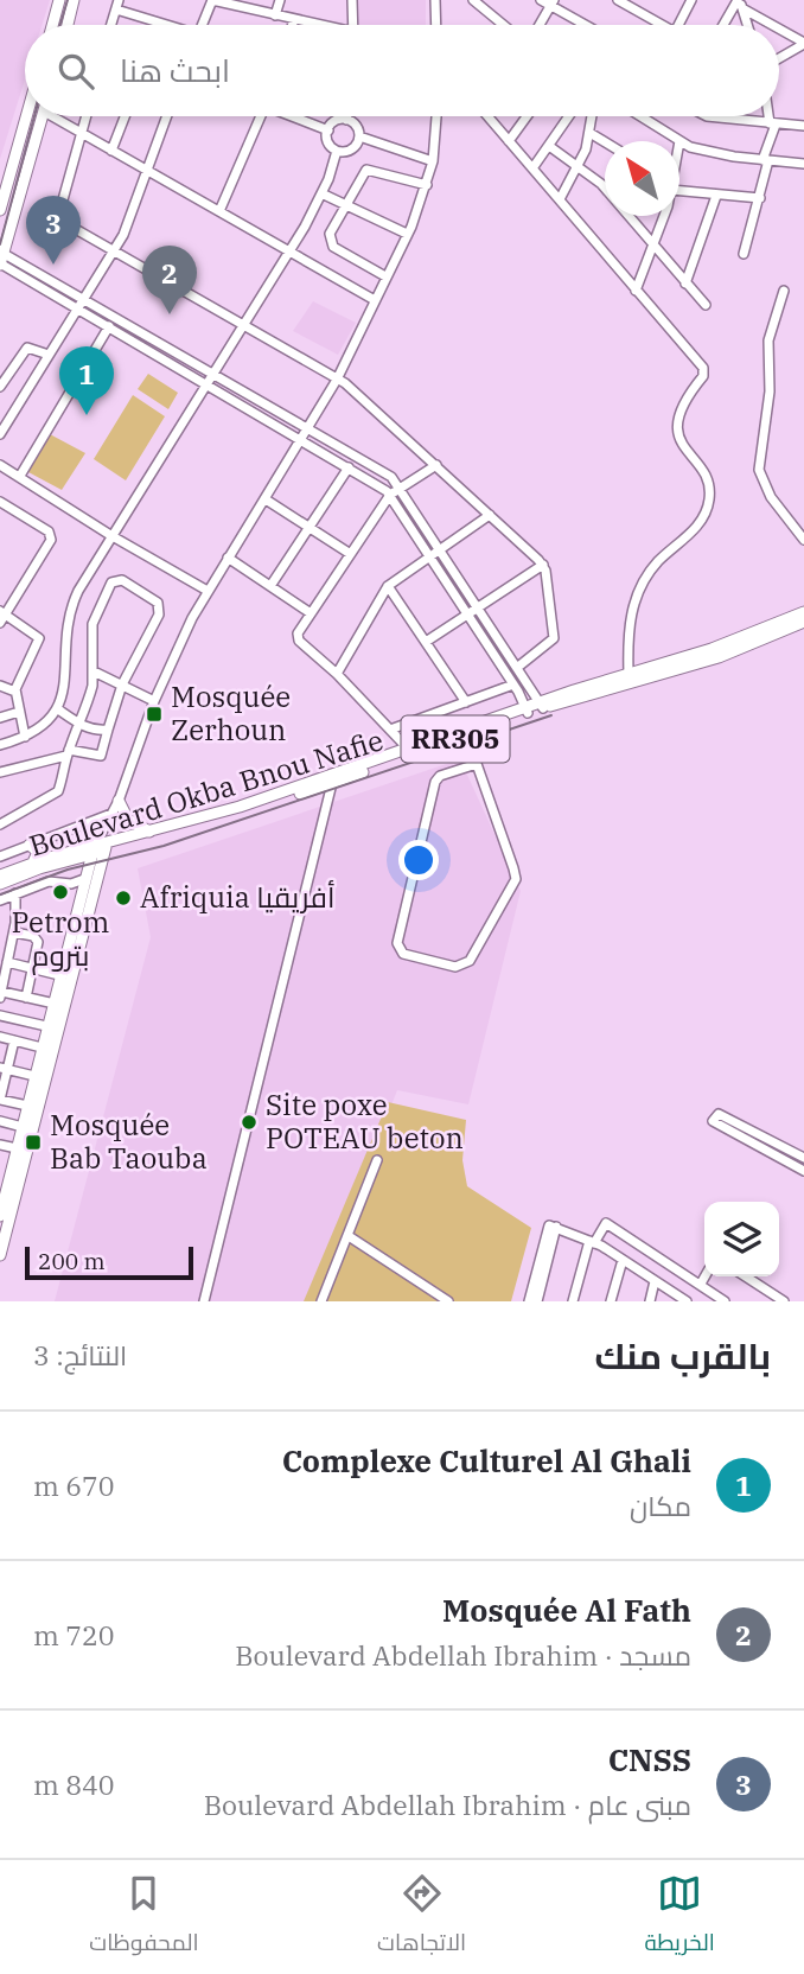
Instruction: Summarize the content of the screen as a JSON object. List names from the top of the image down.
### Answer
{
  "streets": {
    "main road": ["RR305", "Boulevard Okba Bnou Nafie"]
  },
  "places": {
    "transit": ["Mosquée Zerhoun", "Mosquée Bab Taouba"],
    "other": ["Petrom بتروم", "Afriquia أفريقيا", "Site poxe POTEAU beton"]
  },
  "scale_bar": "200 m",
  "north": "top left",
  "page": {
    "search": "ابحث هنا",
    "pins": ["3", "2", "1"],
    "scale": "200 m",
    "heading": ["بالقرب منك", "النتائج: 3"],
    "list": [
      {
        "mark": "1",
        "name": "Complexe Culturel Al Ghali",
        "note": "مكان",
        "value": "670 m"
      },
      {
        "mark": "2",
        "name": "Mosquée Al Fath",
        "note": "مسجد · Boulevard Abdellah Ibrahim",
        "value": "720 m"
      },
      {
        "mark": "3",
        "name": "CNSS",
        "note": "مبنى عام · Boulevard Abdellah Ibrahim",
        "value": "840 m"
      }
    ],
    "nav": ["الخريطة", "الاتجاهات", "المحفوظات"]
  }
}
